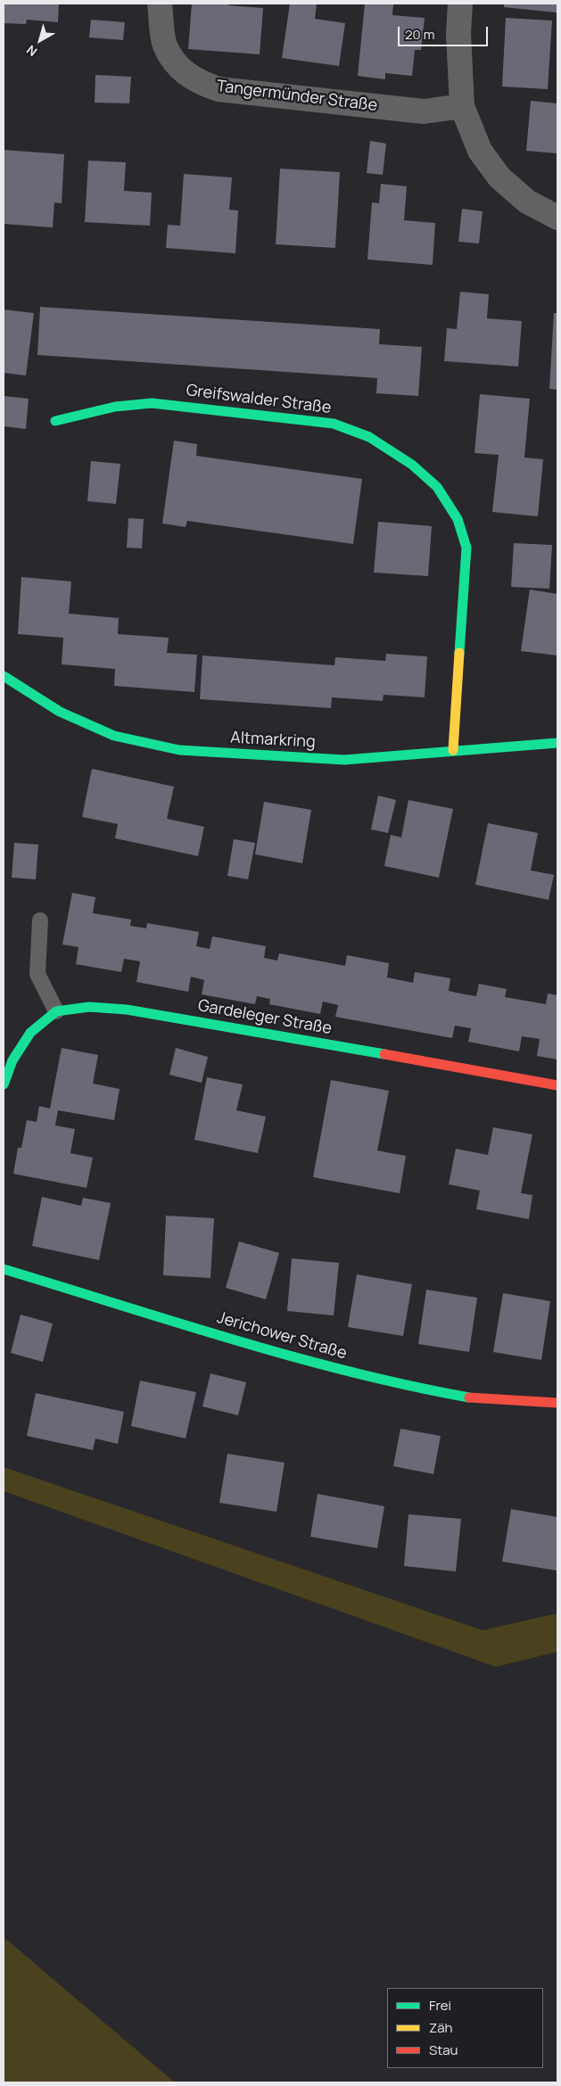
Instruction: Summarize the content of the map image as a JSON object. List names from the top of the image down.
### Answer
{
  "streets": {
    "street": [
      "Tangermünder Straße",
      "Greifswalder Straße",
      "Altmarkring",
      "Gardeleger Straße",
      "Jerichower Straße"
    ]
  },
  "crossings": [
    ["Greifswalder Straße", "Altmarkring"]
  ],
  "legend": ["Frei", "Zäh", "Stau"],
  "scale_bar": "20 m",
  "north": "bottom left"
}
